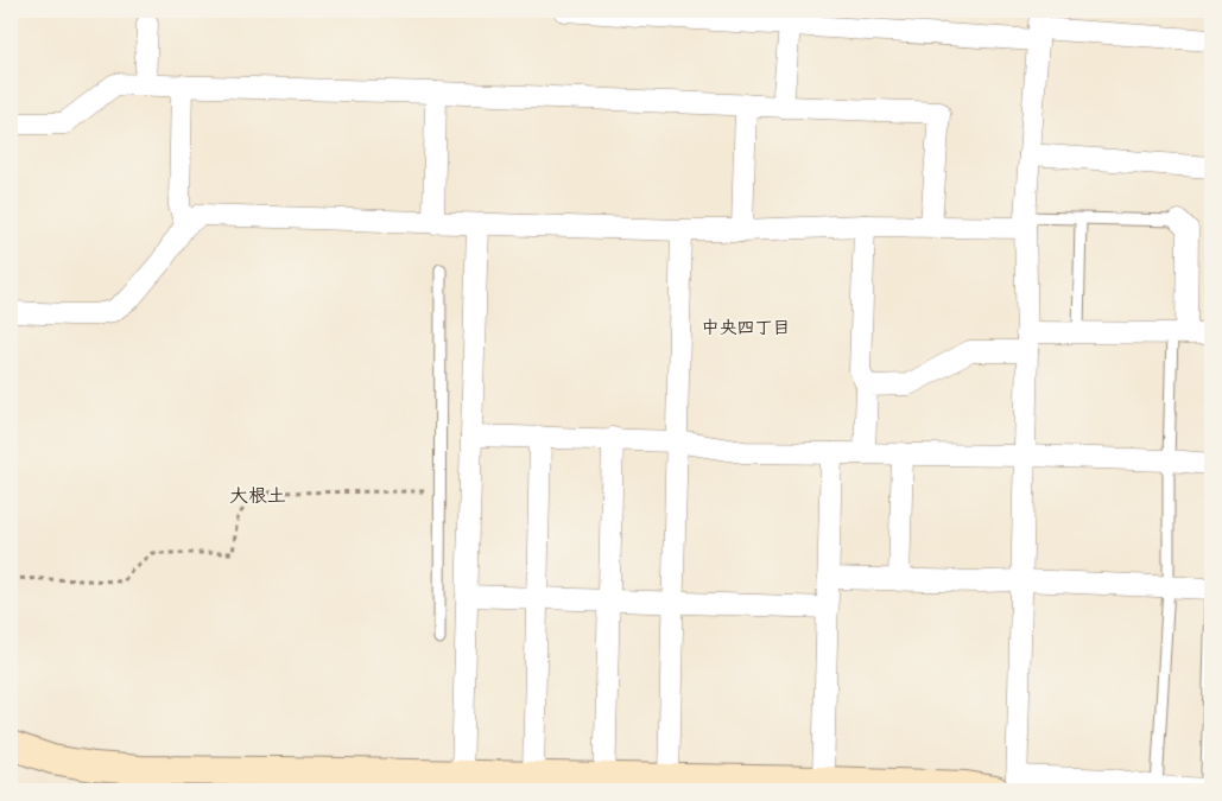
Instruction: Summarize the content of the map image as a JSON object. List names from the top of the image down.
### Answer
{
  "districts": ["中央四丁目", "大根土"]
}
